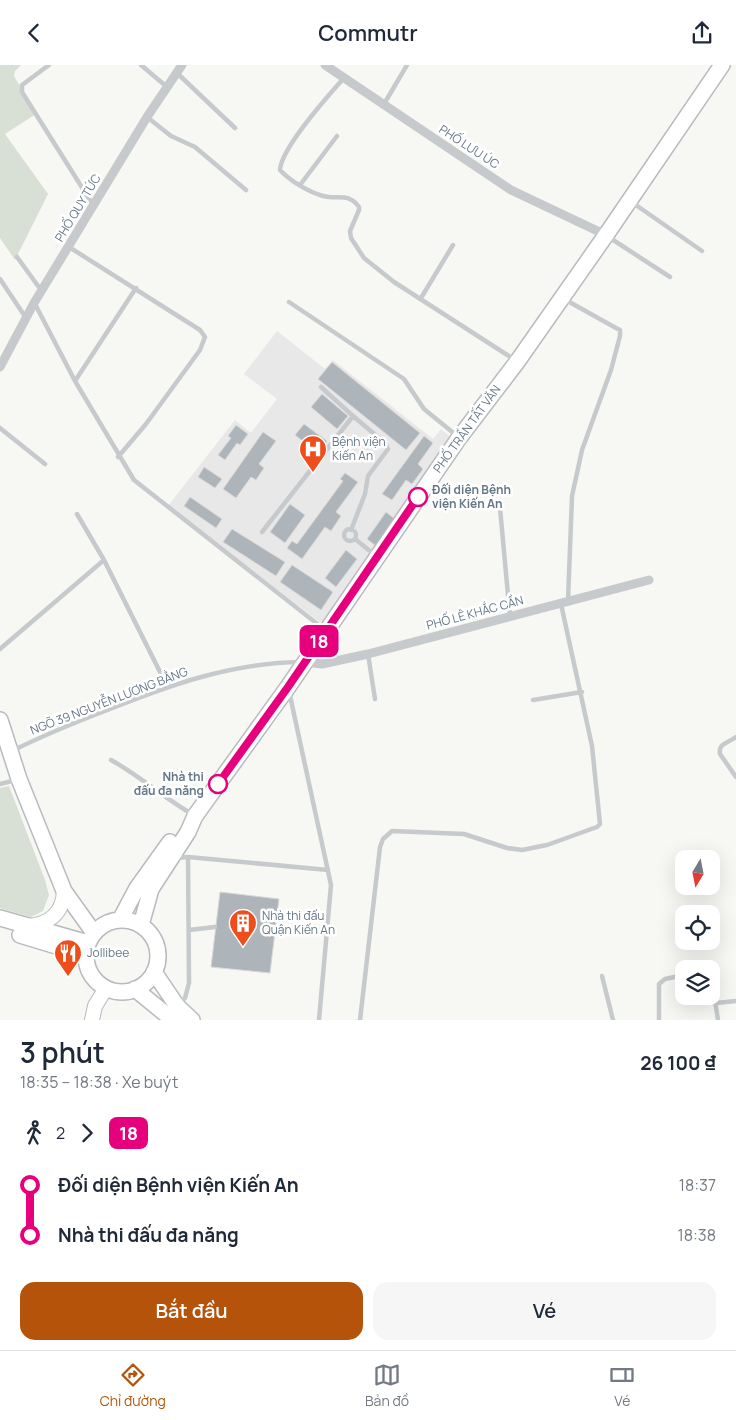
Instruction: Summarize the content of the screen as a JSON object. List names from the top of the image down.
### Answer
{
  "streets": {
    "main road": ["PHỐ TRẦN TẤT VĂN"],
    "street": ["PHỐ LƯU ÚC", "PHỐ QUY TỨC", "PHỐ LÊ KHẮC CẦN"],
    "lane": ["NGÕ 39 NGUYỄN LƯƠNG BẰNG"]
  },
  "crossings": [
    ["PHỐ LƯU ÚC", "PHỐ TRẦN TẤT VĂN"],
    ["PHỐ TRẦN TẤT VĂN", "PHỐ LÊ KHẮC CẦN"],
    ["PHỐ TRẦN TẤT VĂN", "NGÕ 39 NGUYỄN LƯƠNG BẰNG"],
    ["PHỐ LÊ KHẮC CẦN", "NGÕ 39 NGUYỄN LƯƠNG BẰNG"]
  ],
  "places": {
    "hospital": ["Bệnh viện Kiến An"],
    "other": ["Đối diện Bệnh viện Kiến An", "Nhà thi đấu đa năng"],
    "building": ["Nhà thi đấu Quận Kiến An"],
    "restaurant": ["Jollibee"]
  },
  "lines": ["bus line 18"],
  "north": "bottom",
  "page": {
    "header": "Commutr",
    "on_map": "18",
    "heading": ["3 phút", "18:35 – 18:38 · Xe buýt", "26 100 ₫"],
    "legs": ["2", "18"],
    "list": [
      {
        "name": "Đối diện Bệnh viện Kiến An",
        "value": "18:37"
      },
      {
        "name": "Nhà thi đấu đa năng",
        "value": "18:38"
      }
    ],
    "buttons": ["Bắt đầu", "Vé"],
    "tabs": ["Chỉ đường", "Bản đồ", "Vé"]
  }
}
